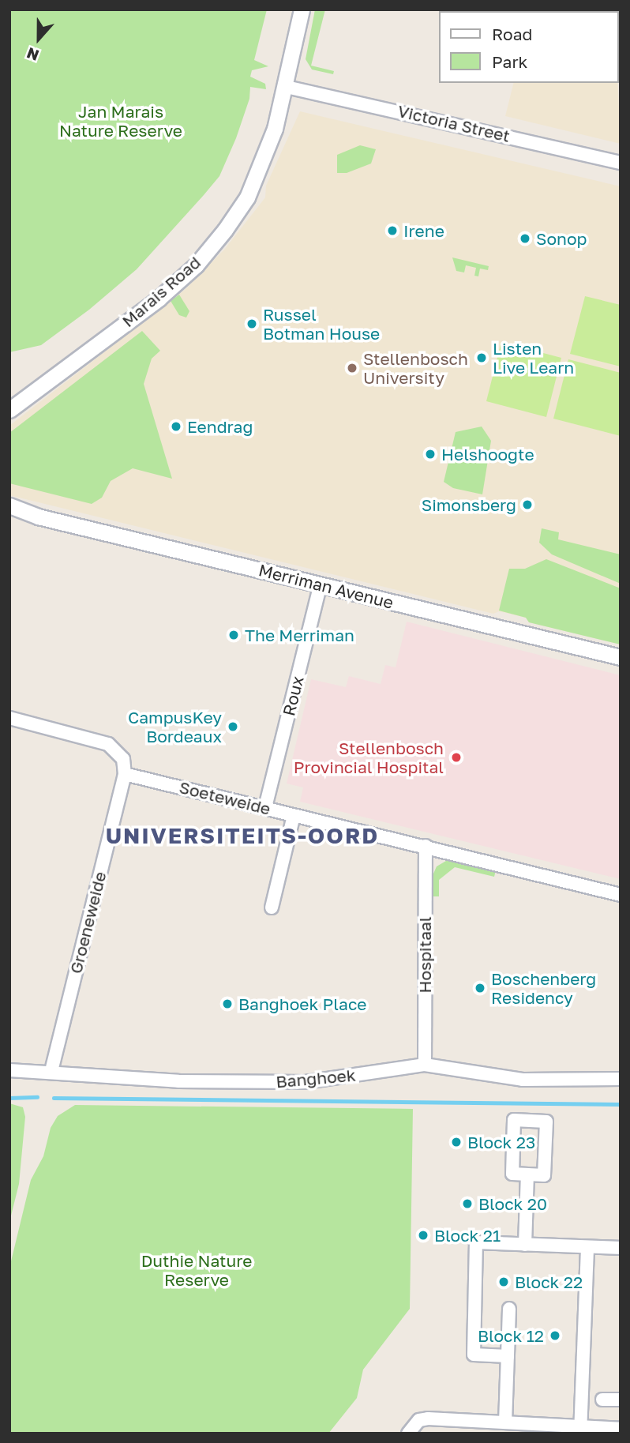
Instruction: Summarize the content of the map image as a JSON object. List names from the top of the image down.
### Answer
{
  "streets": {
    "street": [
      "Victoria Street",
      "Marais Road",
      "Merriman Avenue",
      "Roux",
      "Soeteweide",
      "Groeneweide",
      "Hospitaal",
      "Banghoek"
    ]
  },
  "crossings": [
    ["Victoria Street", "Marais Road"],
    ["Merriman Avenue", "Roux"],
    ["Roux", "Soeteweide"],
    ["Soeteweide", "Groeneweide"],
    ["Soeteweide", "Hospitaal"],
    ["Groeneweide", "Banghoek"],
    ["Hospitaal", "Banghoek"]
  ],
  "districts": ["UNIVERSITEITS-OORD"],
  "parks": ["Jan Marais Nature Reserve", "Duthie Nature Reserve"],
  "places": [
    "Irene",
    "Sonop",
    "Russel Botman House",
    "Listen Live Learn",
    "Stellenbosch University",
    "Eendrag",
    "Helshoogte",
    "Simonsberg",
    "The Merriman",
    "CampusKey Bordeaux",
    "Stellenbosch Provincial Hospital",
    "Boschenberg Residency",
    "Banghoek Place",
    "Block 23",
    "Block 20",
    "Block 21",
    "Block 22",
    "Block 12"
  ],
  "legend": ["Road", "Park"],
  "north": "bottom"
}
